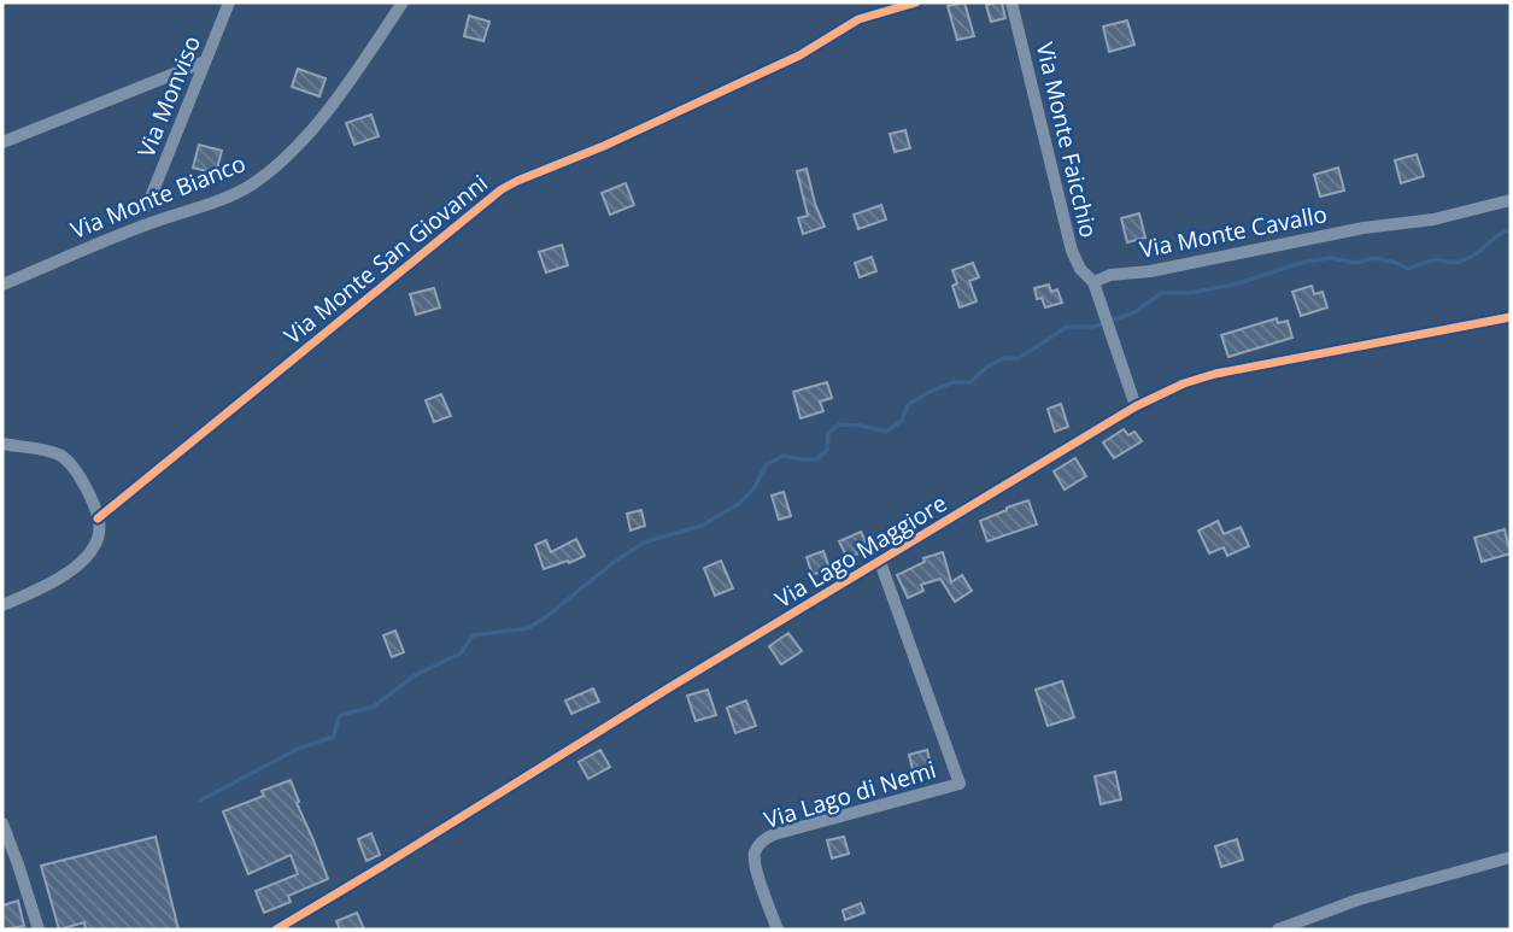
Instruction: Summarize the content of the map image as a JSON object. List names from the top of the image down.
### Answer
{
  "streets": {
    "street": [
      "Via Monviso",
      "Via Monte Faicchio",
      "Via Monte Bianco",
      "Via Monte Cavallo",
      "Via Monte San Giovanni",
      "Via Lago Maggiore",
      "Via Lago di Nemi"
    ]
  },
  "crossings": [
    ["Via Monte Faicchio", "Via Monte Cavallo"],
    ["Via Lago Maggiore", "Via Lago di Nemi"]
  ]
}
